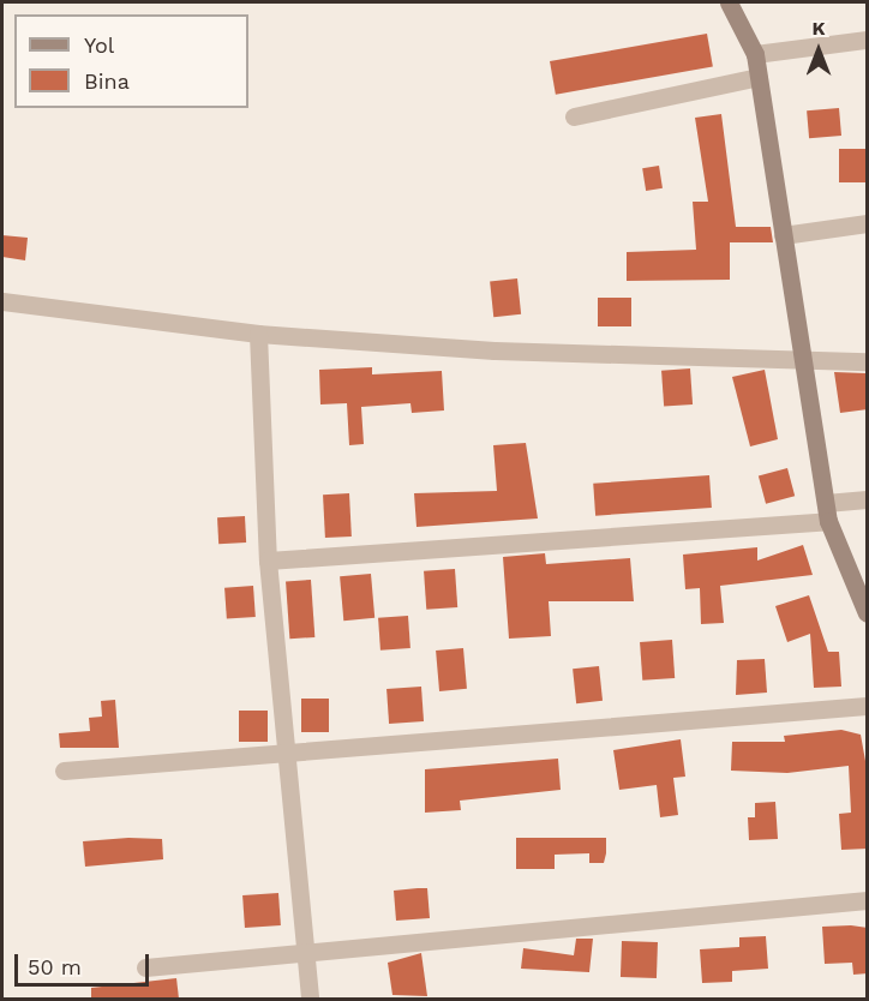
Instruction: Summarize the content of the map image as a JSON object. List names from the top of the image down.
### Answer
{
  "legend": ["Yol", "Bina"],
  "scale_bar": "50 m",
  "north": "top"
}
